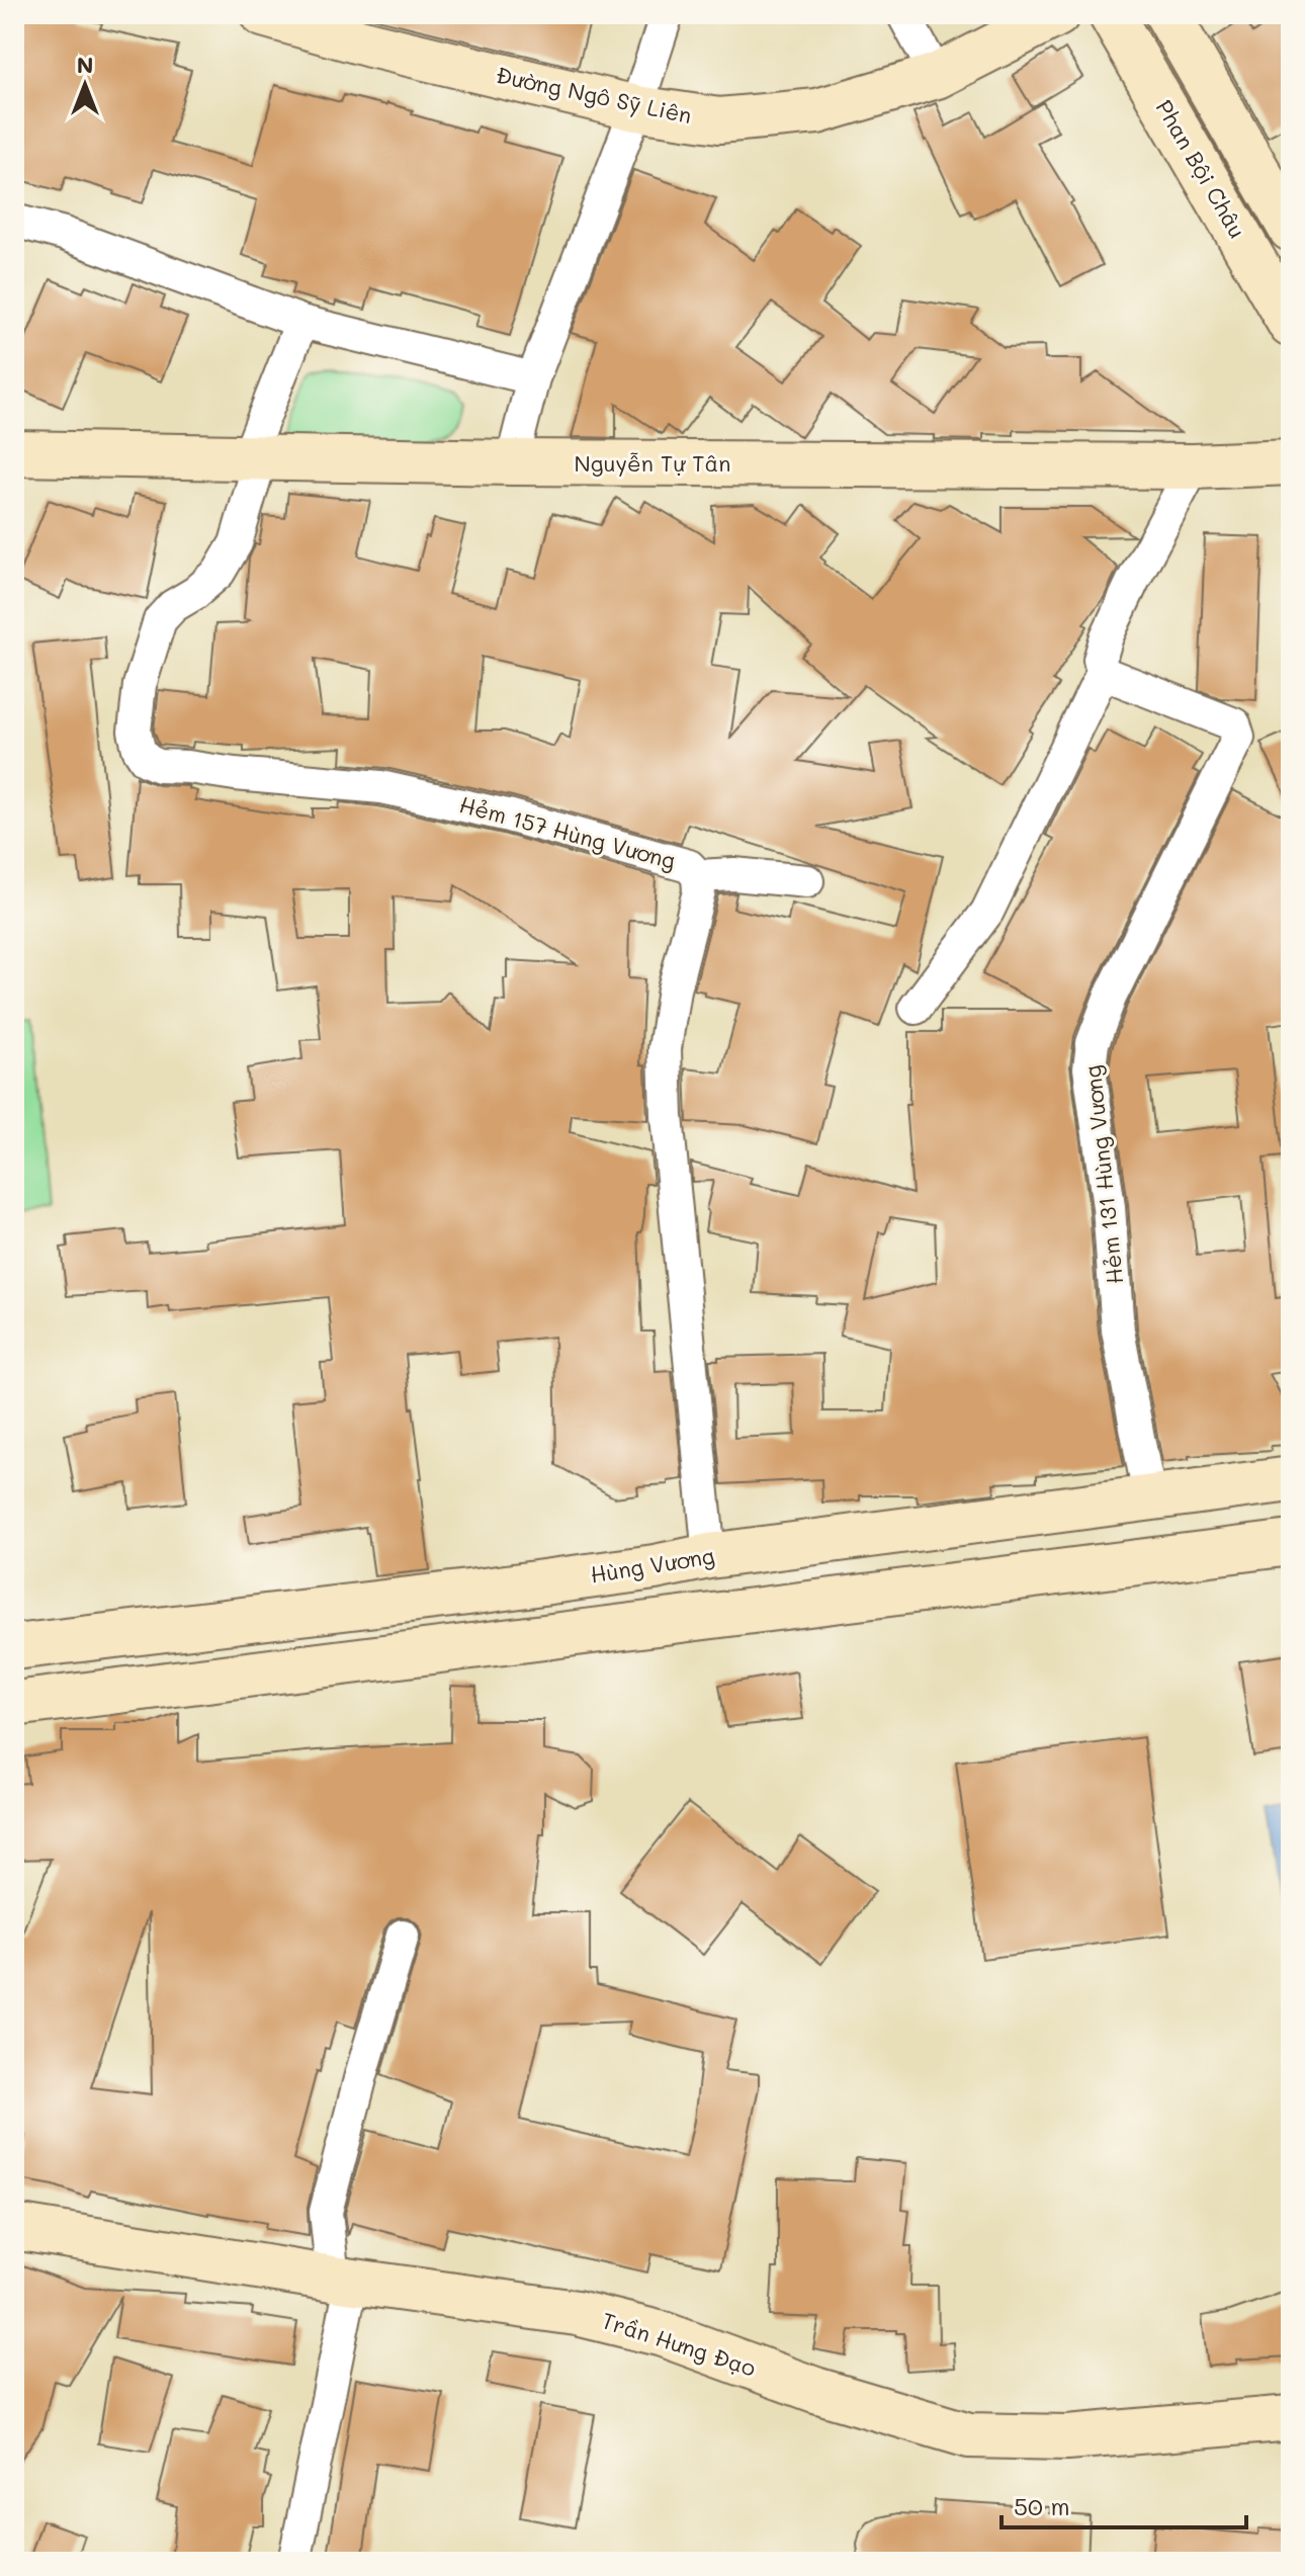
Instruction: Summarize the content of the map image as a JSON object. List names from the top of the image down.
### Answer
{
  "streets": {
    "street": [
      "Đường Ngô Sỹ Liên",
      "Phan Bội Châu",
      "Nguyễn Tự Tân",
      "Hẻm 157 Hùng Vương",
      "Hẻm 131 Hùng Vương",
      "Hùng Vương",
      "Trần Hưng Đạo"
    ]
  },
  "crossings": [
    ["Nguyễn Tự Tân", "Hẻm 157 Hùng Vương"],
    ["Hẻm 157 Hùng Vương", "Hùng Vương"],
    ["Hẻm 131 Hùng Vương", "Hùng Vương"]
  ],
  "scale_bar": "50 m",
  "north": "top"
}
